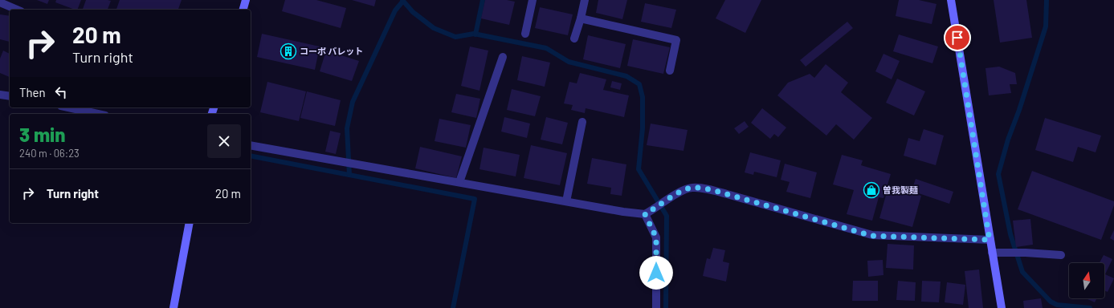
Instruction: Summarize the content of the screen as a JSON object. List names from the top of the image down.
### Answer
{
  "places": {
    "building": ["コーポ バレット"],
    "shop": ["曽我製麺"]
  },
  "north": "top",
  "page": {
    "turn": ["20 m", "Turn right"],
    "then": "Then",
    "heading": ["3 min", "240 m · 06:23"],
    "list": [
      {
        "name": "Turn right",
        "value": "20 m"
      }
    ]
  }
}
